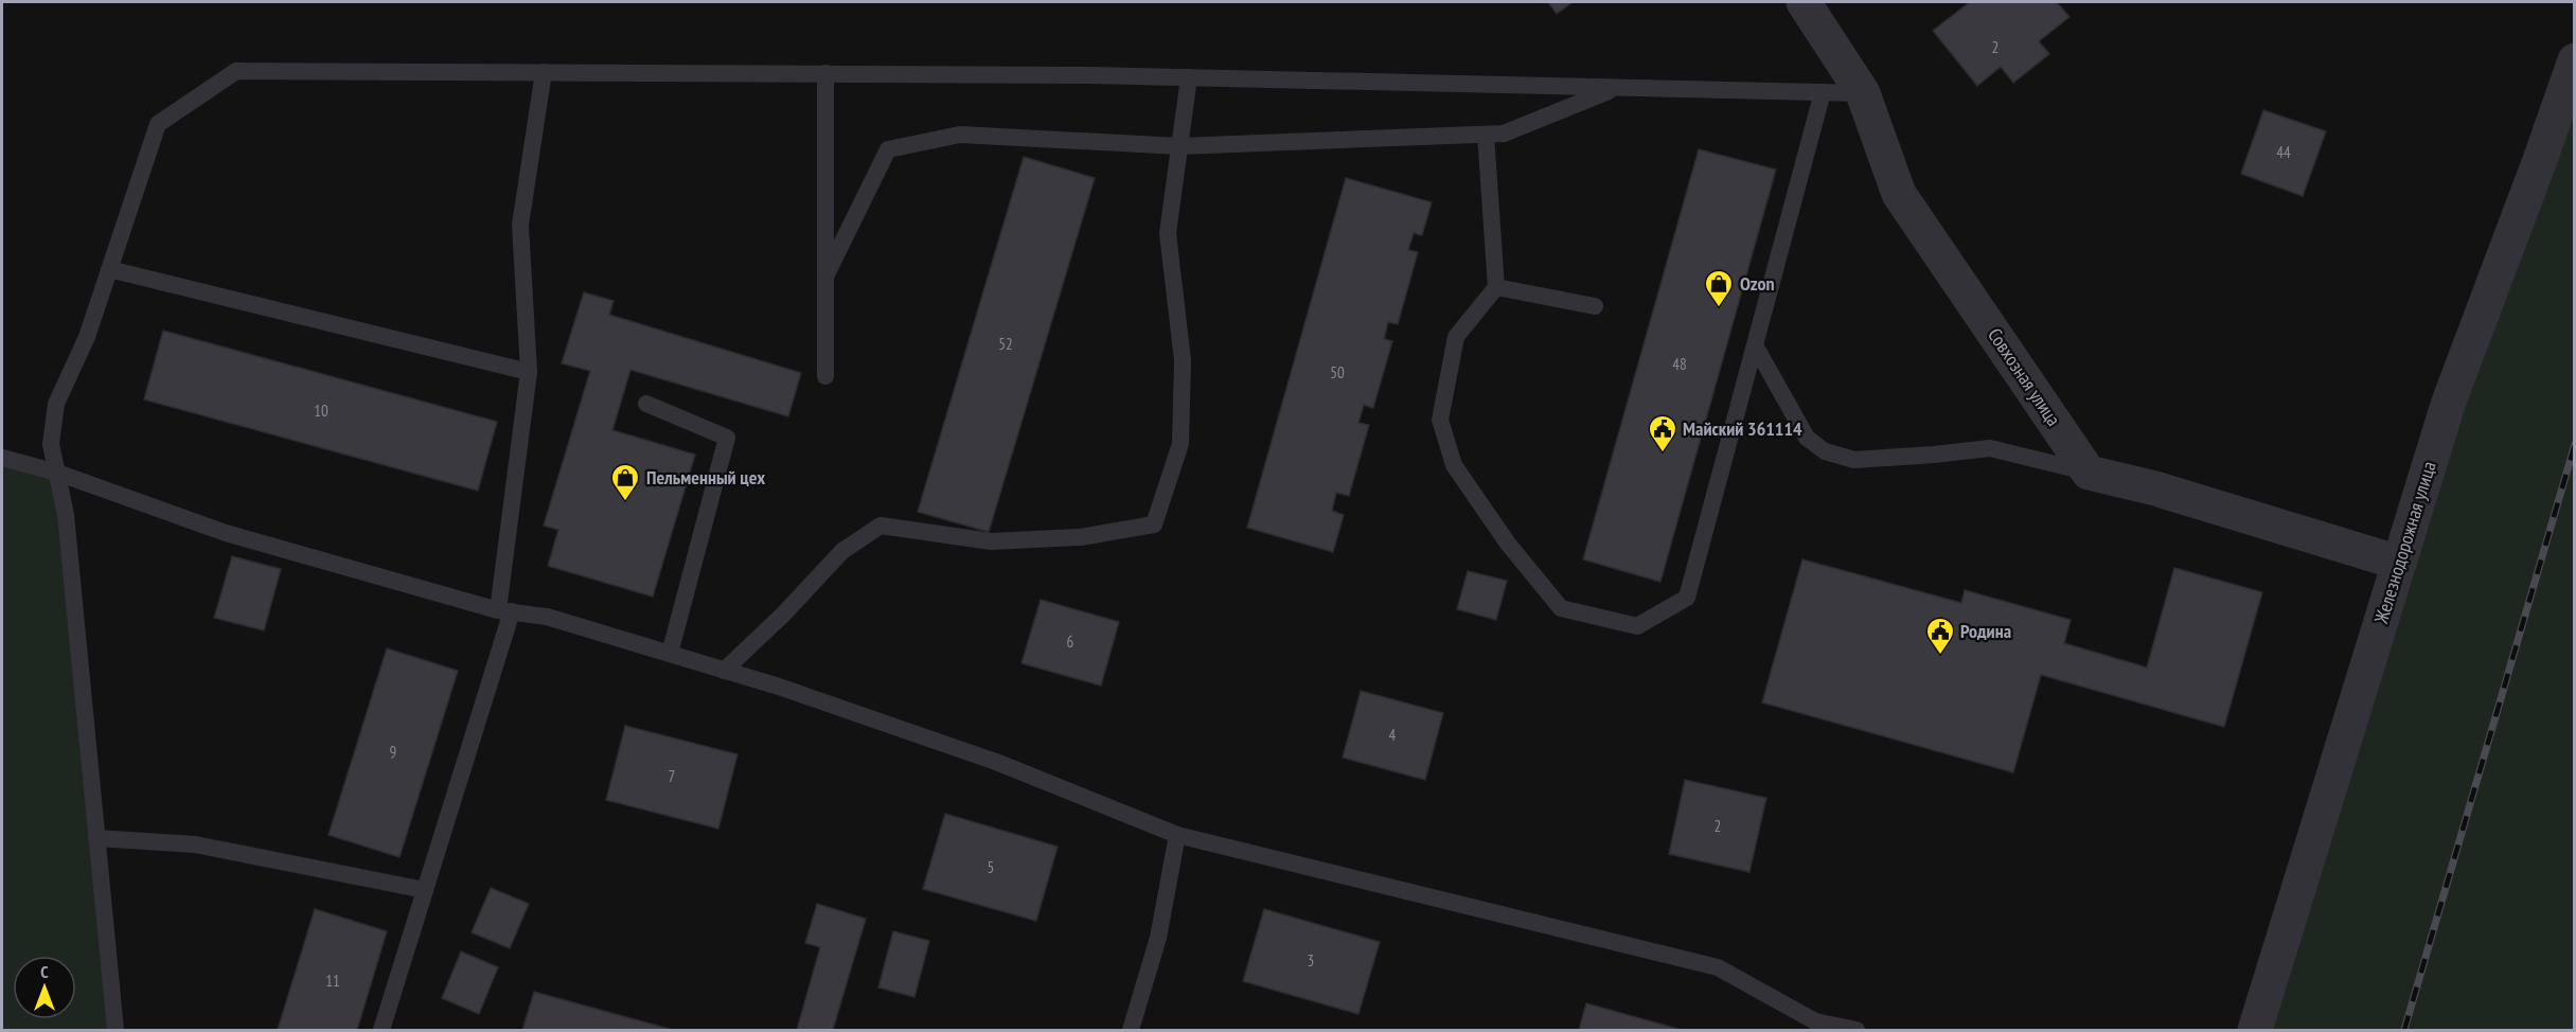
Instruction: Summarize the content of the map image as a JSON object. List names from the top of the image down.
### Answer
{
  "streets": {
    "street": ["Совхозная улица", "Железнодорожная улица"]
  },
  "places": {
    "shop": ["Ozon", "Пельменный цех"],
    "public building": ["Майский 361114", "Родина"]
  },
  "house_numbers": [
    "2",
    "44",
    "52",
    "48",
    "50",
    "10",
    "6",
    "4",
    "9",
    "7",
    "2",
    "5",
    "3",
    "11"
  ],
  "north": "top"
}
